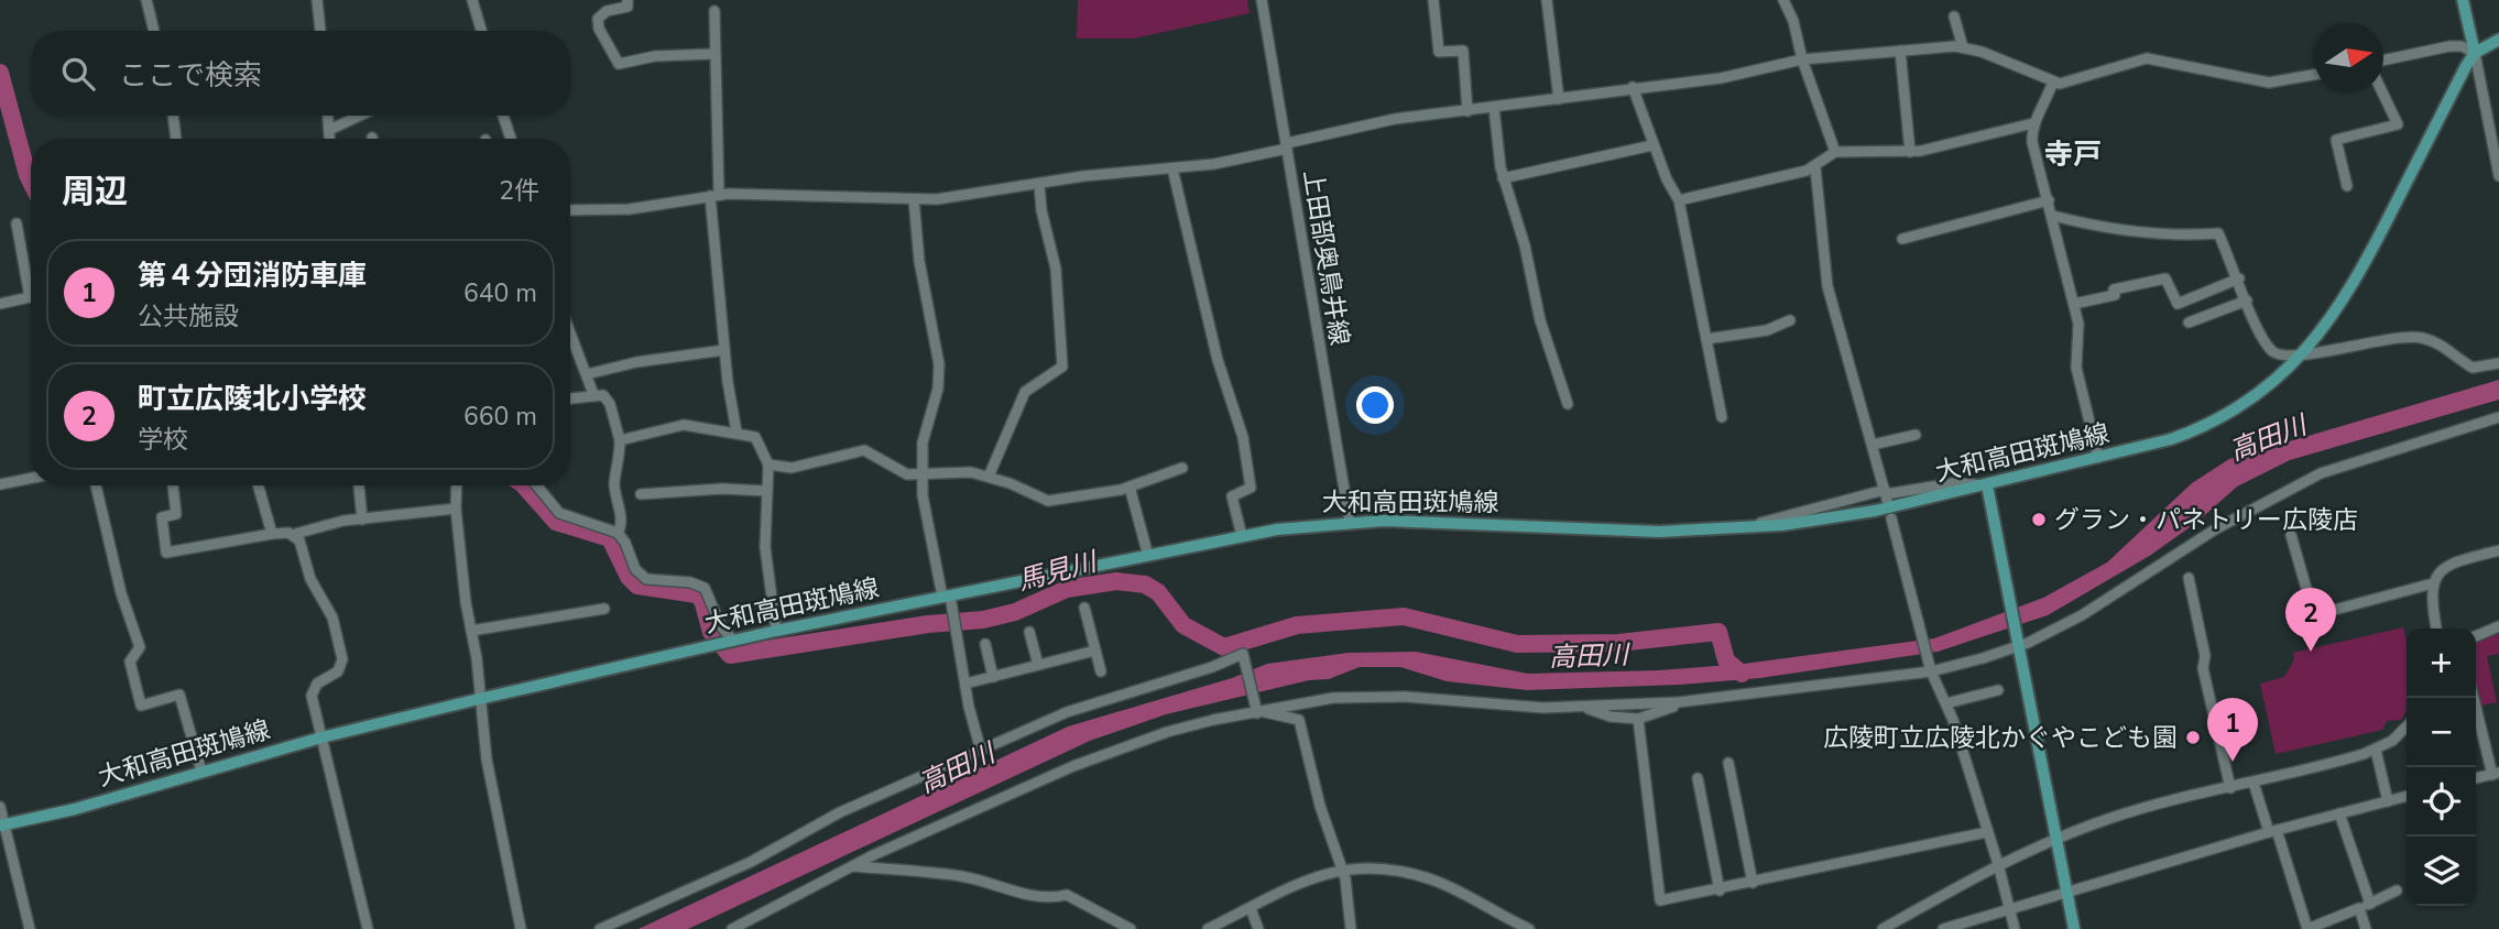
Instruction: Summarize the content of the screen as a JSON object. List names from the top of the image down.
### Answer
{
  "streets": {
    "main road": ["大和高田斑鳩線"],
    "street": ["上田部奥鳥井線"]
  },
  "crossings": [
    ["上田部奥鳥井線", "大和高田斑鳩線"]
  ],
  "districts": ["寺戸"],
  "water": ["高田川", "馬見川"],
  "places": ["グラン・パネトリー広陵店", "広陵町立広陵北かぐやこども園"],
  "north": "right",
  "page": {
    "search": "ここで検索",
    "heading": ["周辺", "2件"],
    "list": [
      {
        "mark": "1",
        "name": "第４分団消防車庫",
        "note": "公共施設",
        "value": "640 m"
      },
      {
        "mark": "2",
        "name": "町立広陵北小学校",
        "note": "学校",
        "value": "660 m"
      }
    ],
    "pins": ["2", "1"],
    "map_buttons": ["+", "−"]
  }
}
